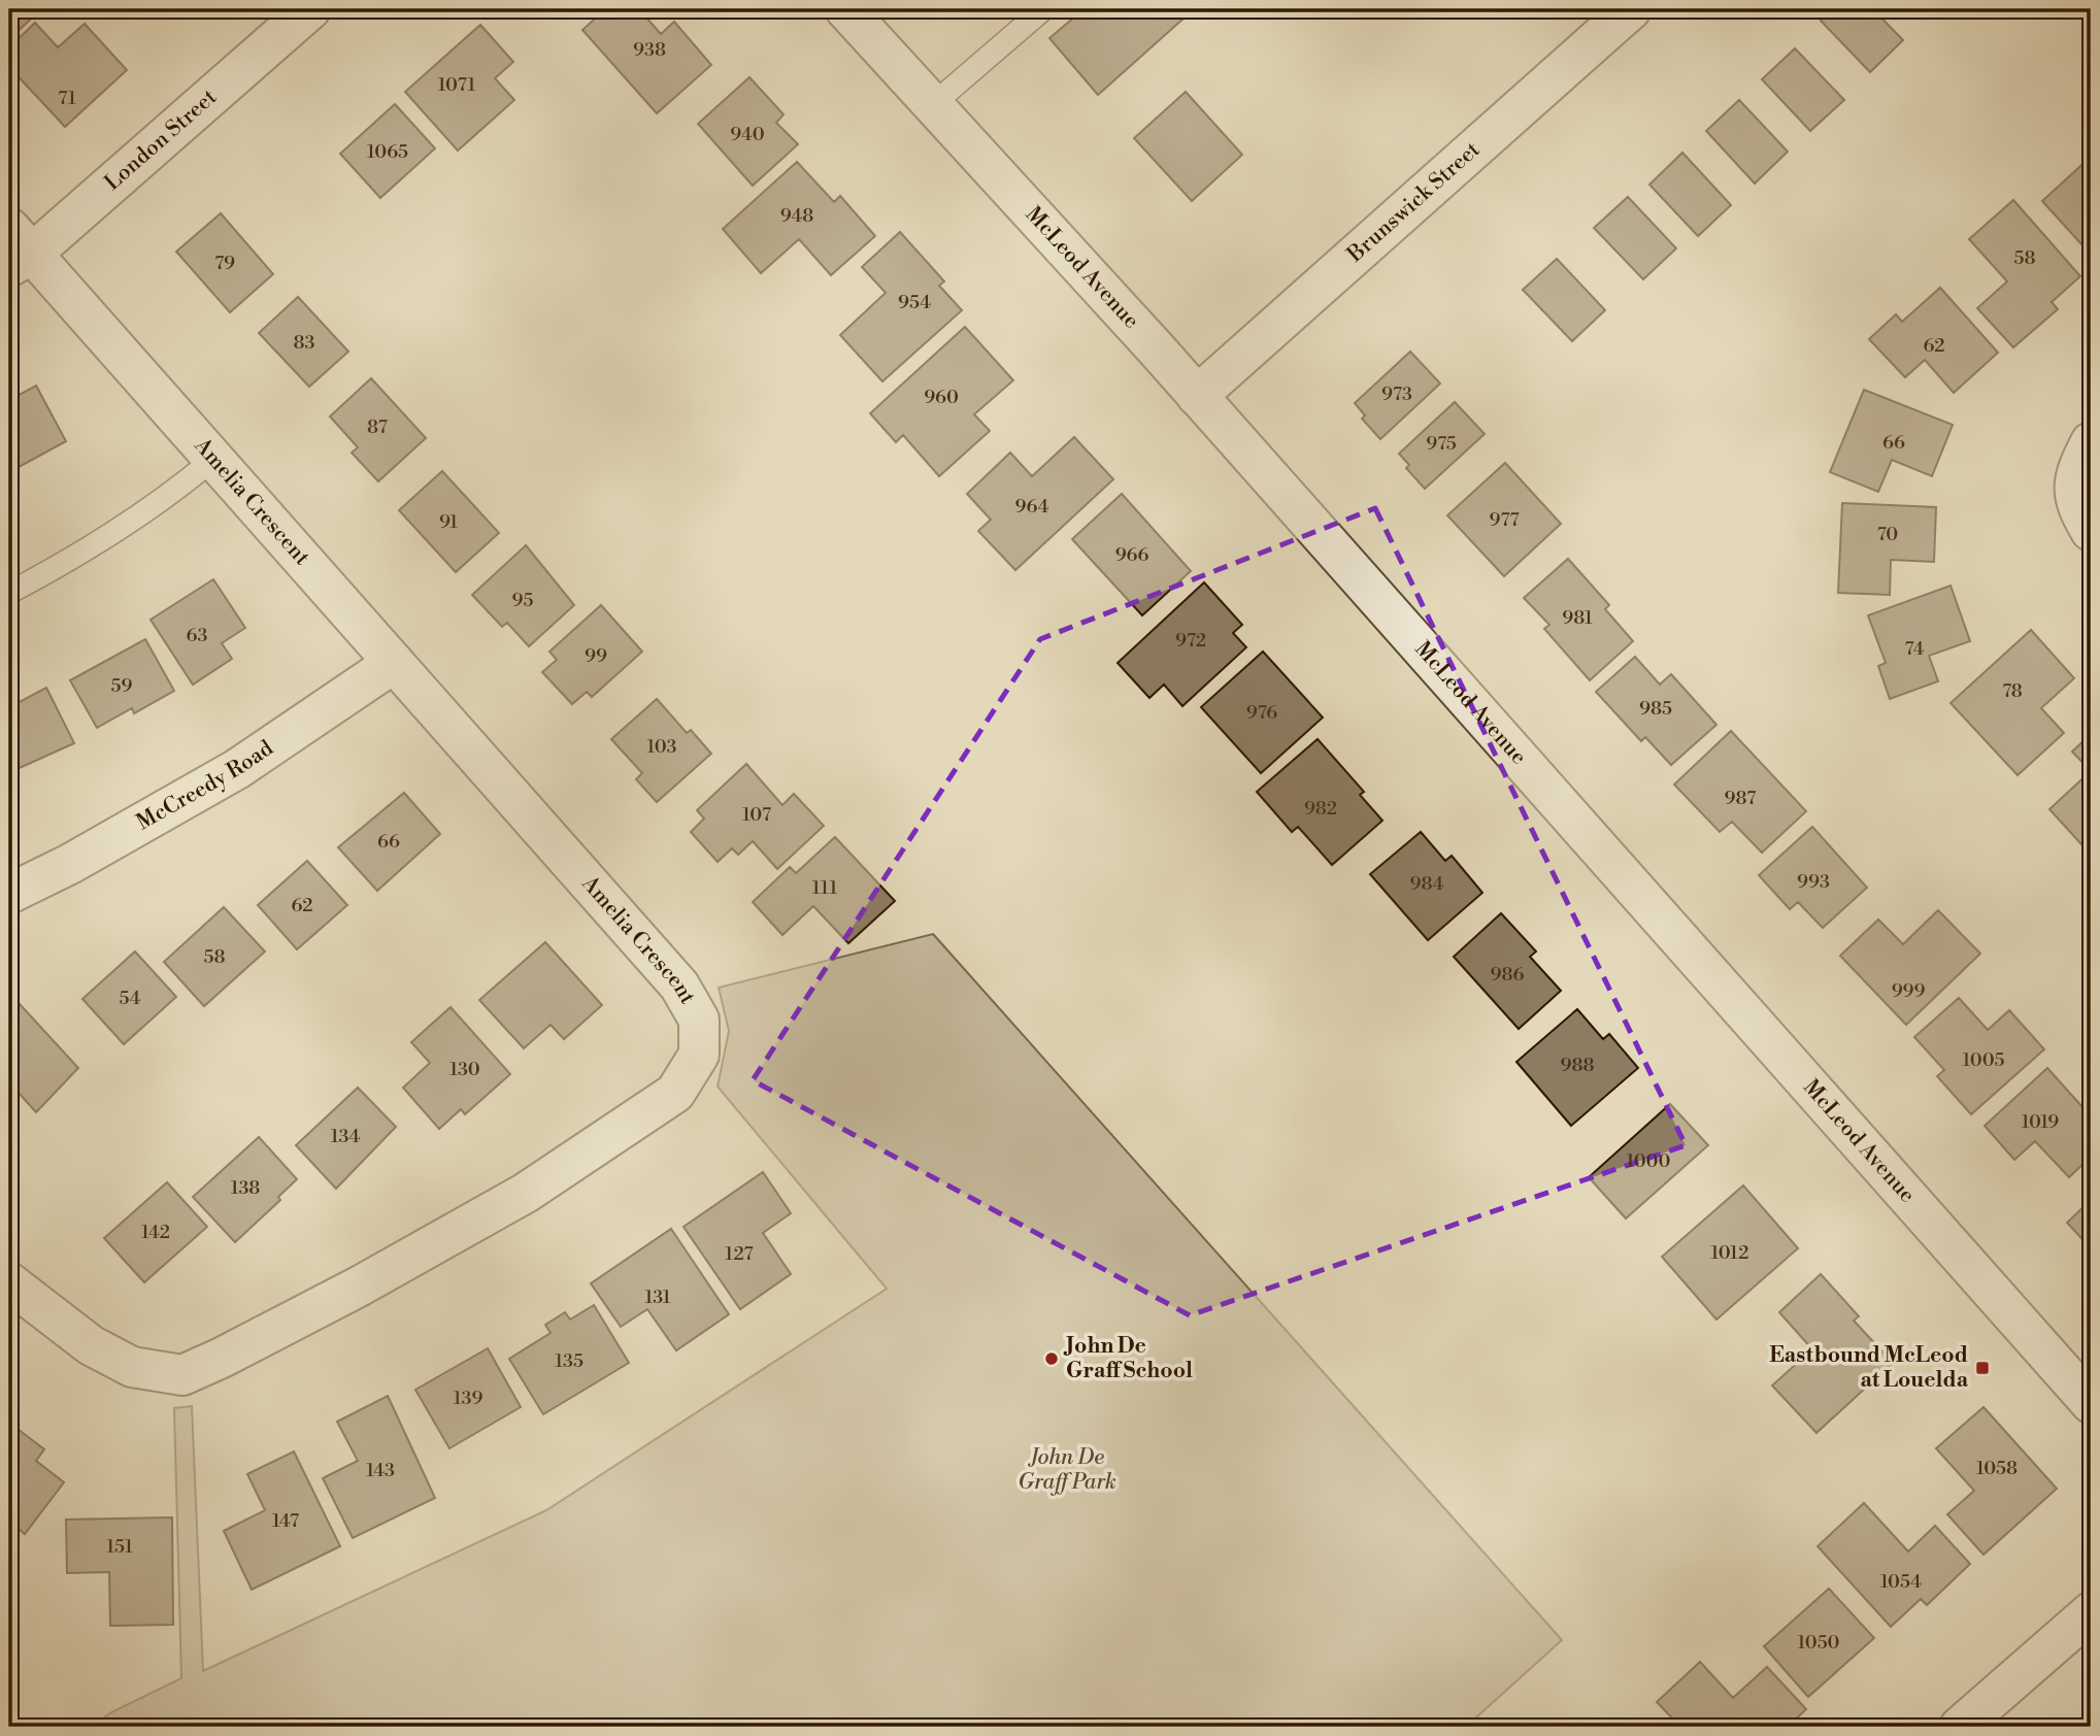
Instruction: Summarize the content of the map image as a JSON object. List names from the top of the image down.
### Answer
{
  "streets": {
    "street": [
      "London Street",
      "Brunswick Street",
      "McLeod Avenue",
      "Amelia Crescent",
      "McCreedy Road"
    ]
  },
  "crossings": [
    ["London Street", "Amelia Crescent"],
    ["Brunswick Street", "McLeod Avenue"],
    ["Amelia Crescent", "McCreedy Road"]
  ],
  "parks": ["John De Graff Park"],
  "places": {
    "other": ["John De Graff School"],
    "transit": ["Eastbound McLeod at Louelda"]
  },
  "house_numbers": [
    "938",
    "1071",
    "71",
    "940",
    "1065",
    "948",
    "58",
    "79",
    "954",
    "83",
    "62",
    "973",
    "960",
    "87",
    "66",
    "975",
    "964",
    "977",
    "91",
    "70",
    "966",
    "95",
    "981",
    "63",
    "972",
    "74",
    "99",
    "59",
    "78",
    "985",
    "976",
    "103",
    "987",
    "982",
    "107",
    "66",
    "993",
    "984",
    "111",
    "62",
    "58",
    "986",
    "999",
    "54",
    "1005",
    "988",
    "130",
    "1019",
    "134",
    "1000",
    "138",
    "142",
    "1012",
    "127",
    "131",
    "135",
    "139",
    "1058",
    "143",
    "147",
    "151",
    "1054",
    "1050"
  ]
}
